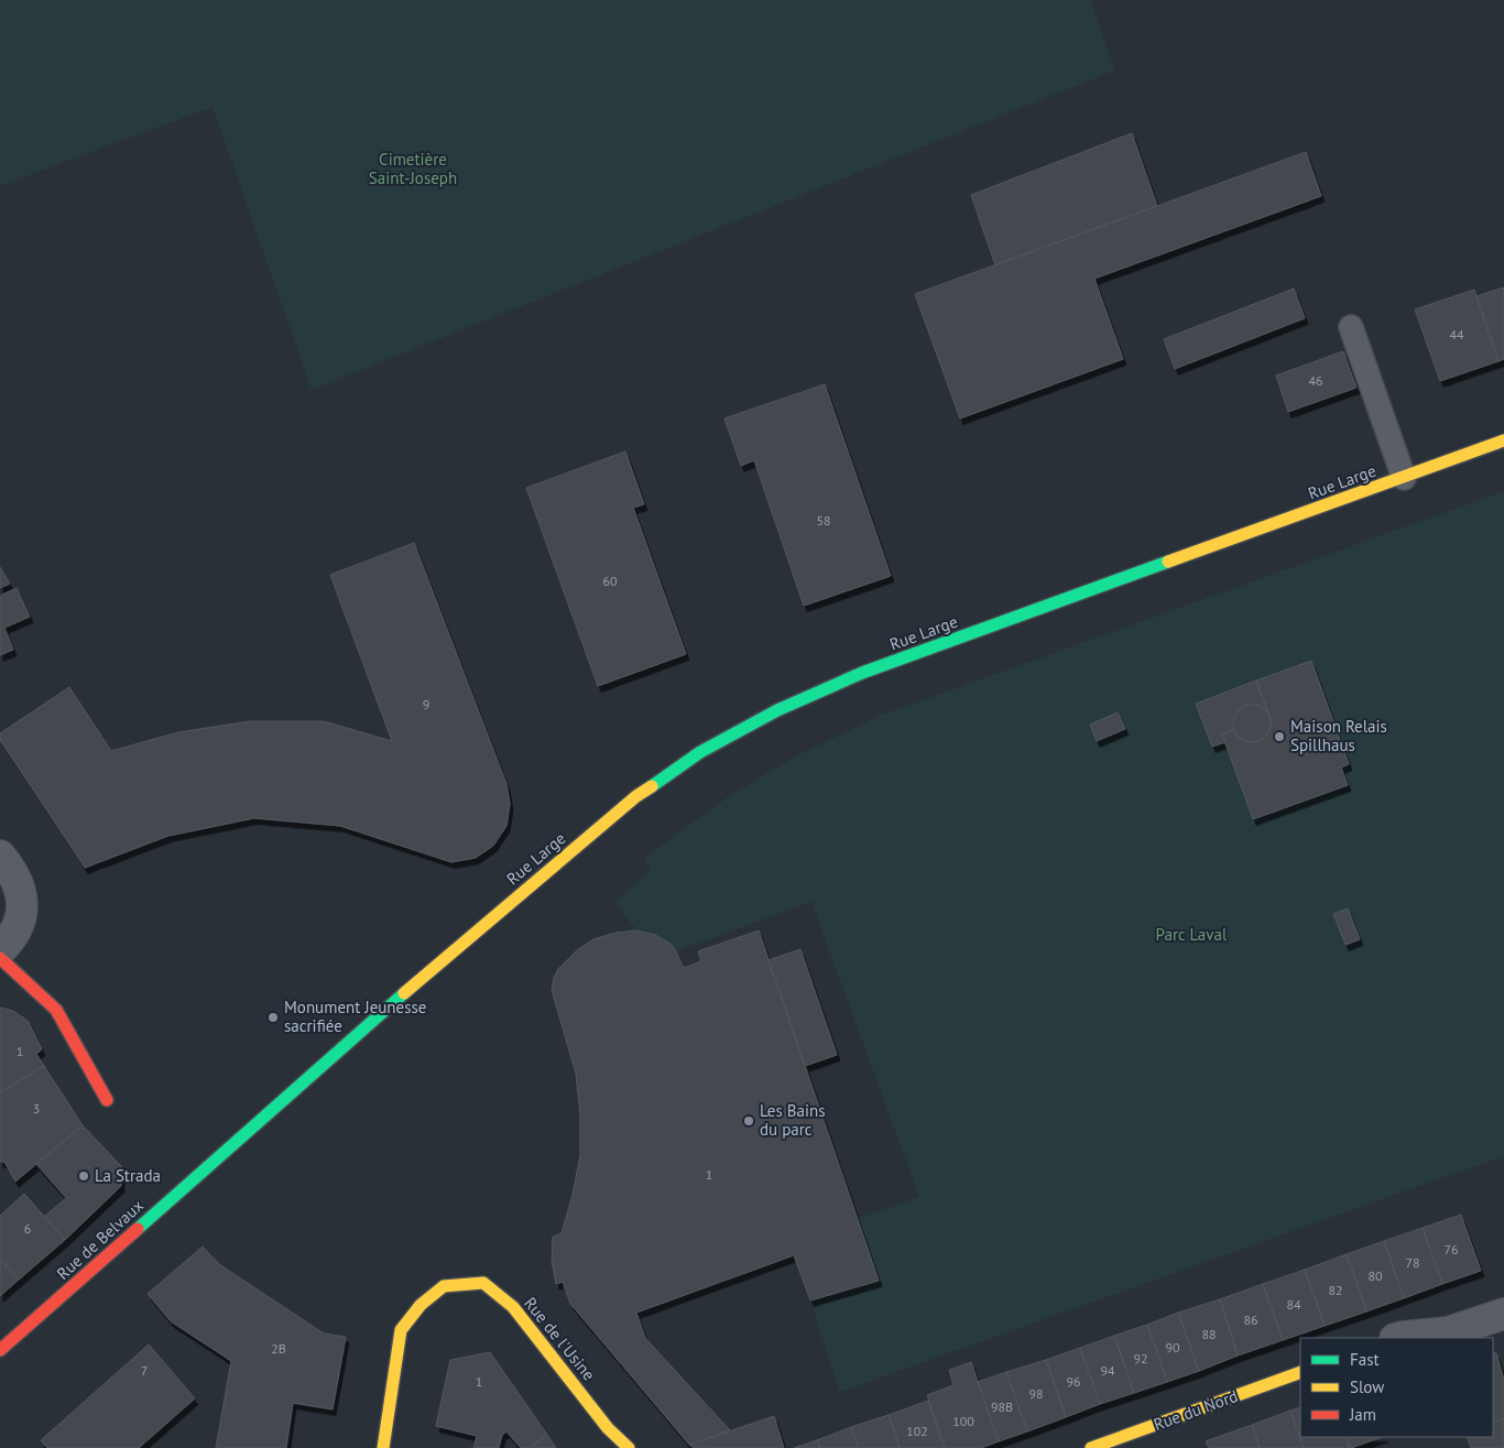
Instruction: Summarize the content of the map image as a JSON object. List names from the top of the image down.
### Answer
{
  "streets": {
    "street": [
      "Rue Large",
      "Rue de Belvaux",
      "Rue de l'Usine",
      "Rue du Nord"
    ]
  },
  "crossings": [
    ["Rue Large", "Rue de Belvaux"]
  ],
  "parks": ["Cimetière Saint-Joseph", "Parc Laval"],
  "places": [
    "Maison Relais Spillhaus",
    "Monument Jeunesse sacrifiée",
    "Les Bains du parc",
    "La Strada"
  ],
  "house_numbers": [
    "44",
    "46",
    "58",
    "60",
    "9",
    "1",
    "3",
    "1",
    "6",
    "76",
    "78",
    "80",
    "82",
    "84",
    "86",
    "88",
    "90",
    "2B",
    "92",
    "7",
    "94",
    "1",
    "96",
    "98",
    "98B",
    "100",
    "102"
  ],
  "legend": ["Fast", "Slow", "Jam"]
}
